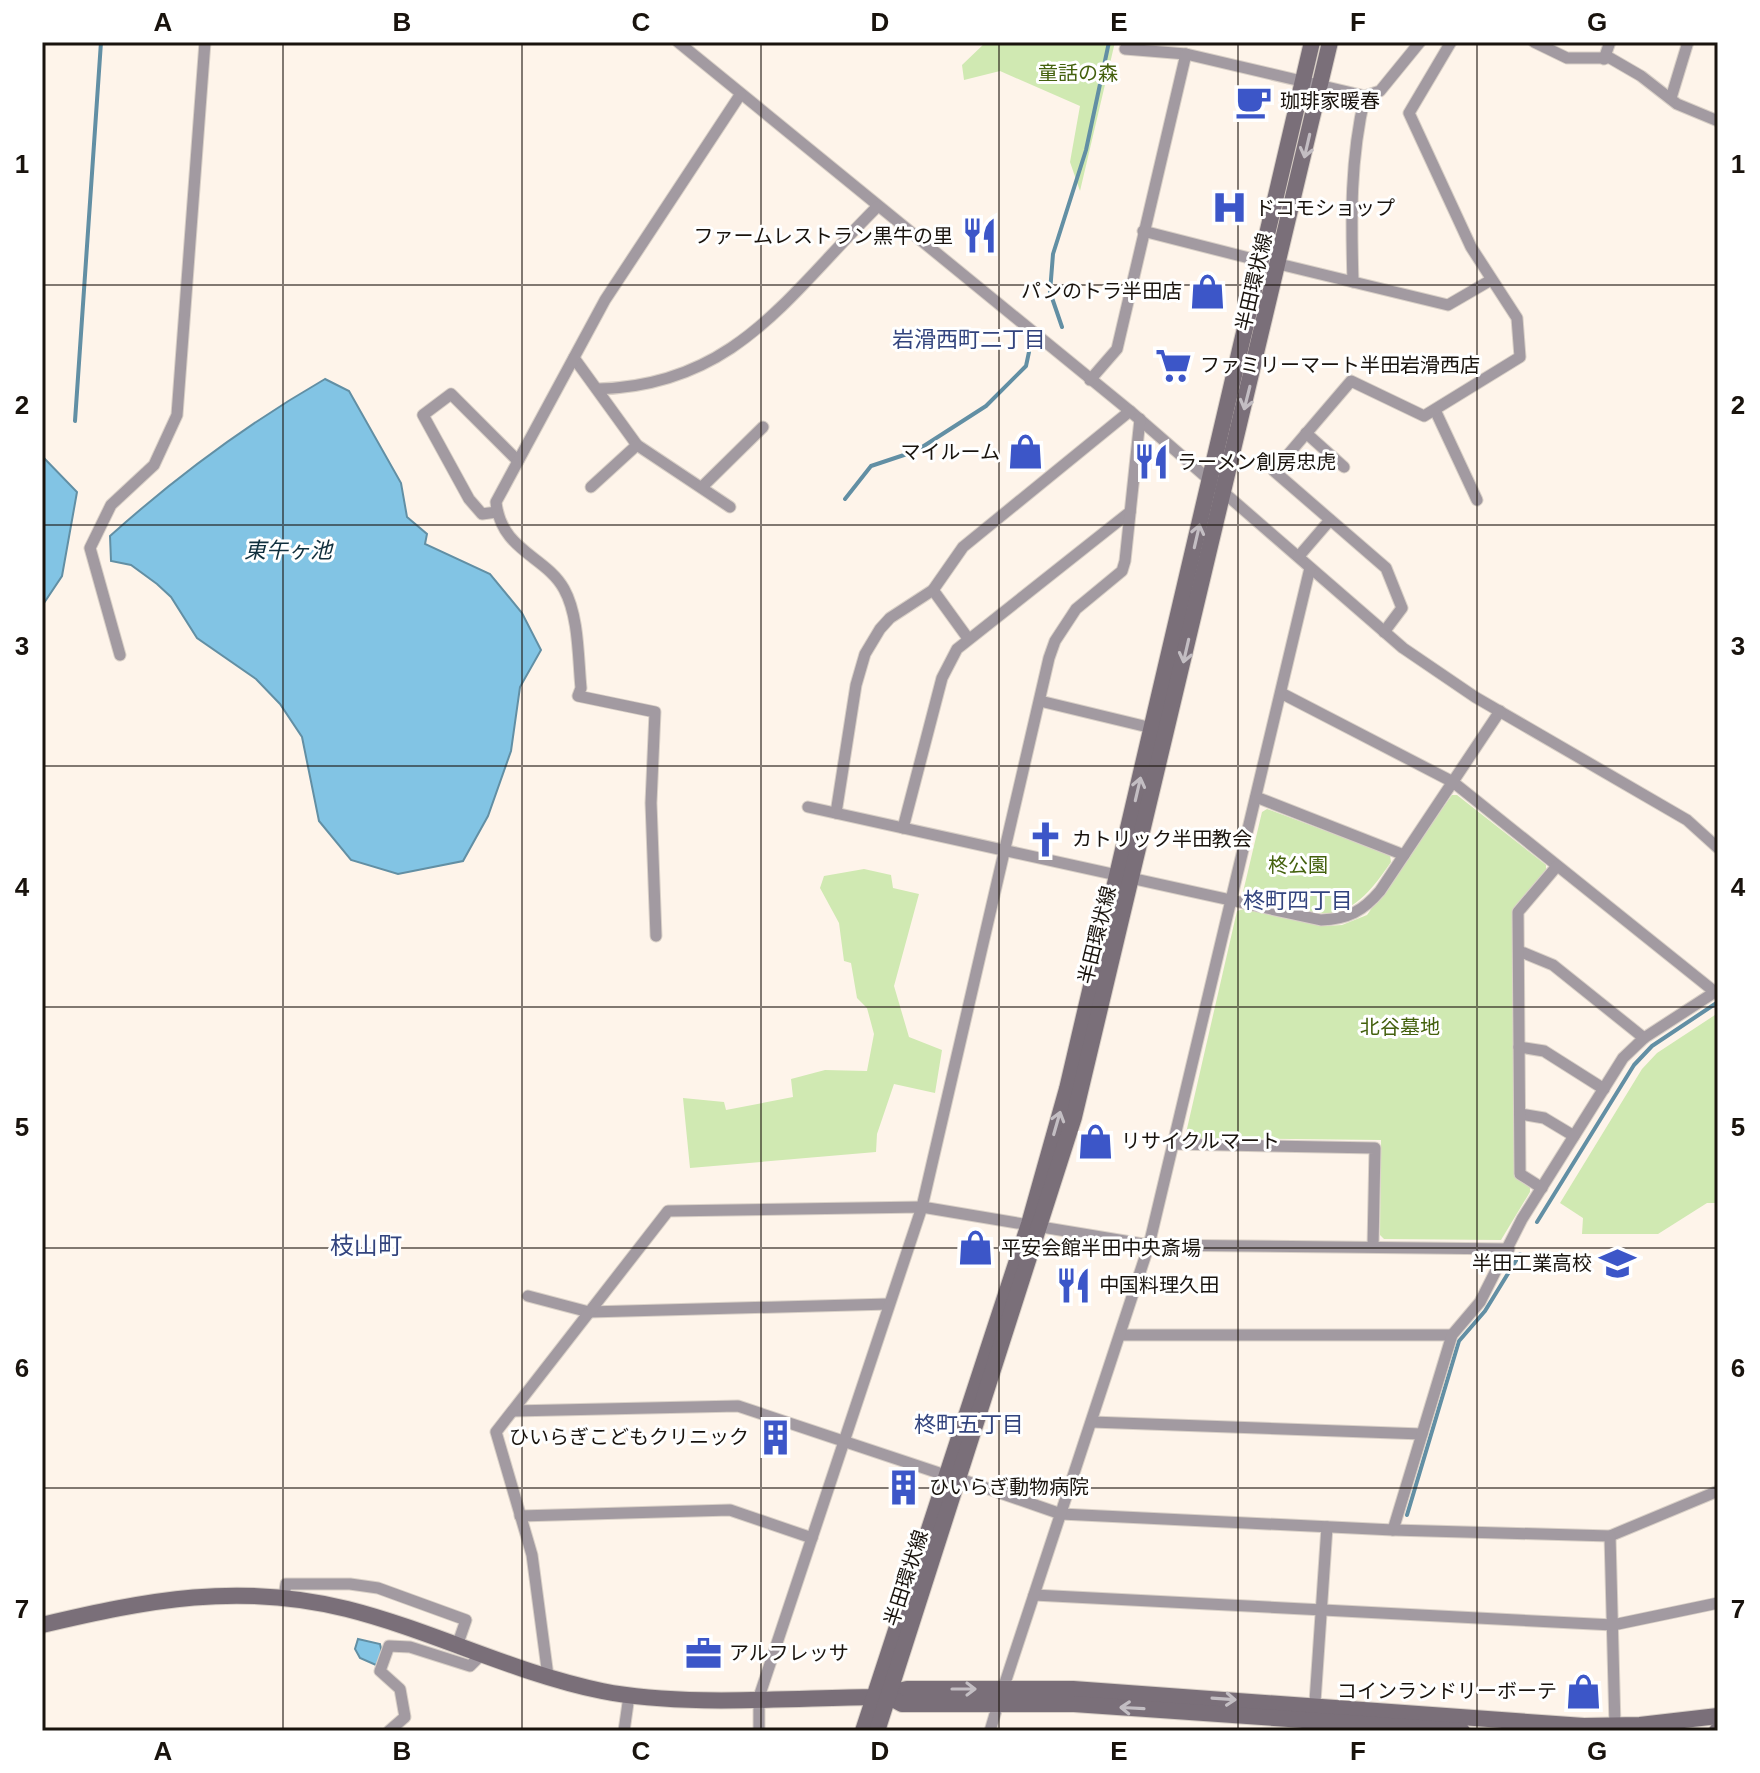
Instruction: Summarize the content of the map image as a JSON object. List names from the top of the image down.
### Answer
{
  "streets": {
    "main road": ["半田環状線"]
  },
  "districts": [
    "岩滑西町二丁目",
    "柊町四丁目",
    "枝山町",
    "柊町五丁目"
  ],
  "water": ["東午ヶ池"],
  "parks": ["童話の森", "柊公園", "北谷墓地"],
  "places": {
    "cafe": ["珈琲家暖春"],
    "hospital": ["ドコモショップ"],
    "restaurant": ["ファームレストラン黒牛の里", "ラーメン創房忠虎", "中国料理久田"],
    "shop": [
      "パンのトラ半田店",
      "マイルーム",
      "リサイクルマート",
      "平安会館半田中央斎場",
      "コインランドリーボーテ"
    ],
    "supermarket": ["ファミリーマート半田岩滑西店"],
    "church": ["カトリック半田教会"],
    "school or university": ["半田工業高校"],
    "building": ["ひいらぎこどもクリニック", "ひいらぎ動物病院"],
    "office": ["アルフレッサ"]
  },
  "grid": {
    "columns": [
      "A",
      "B",
      "C",
      "D",
      "E",
      "F",
      "G"
    ],
    "rows": [
      "1",
      "2",
      "3",
      "4",
      "5",
      "6",
      "7"
    ]
  }
}
